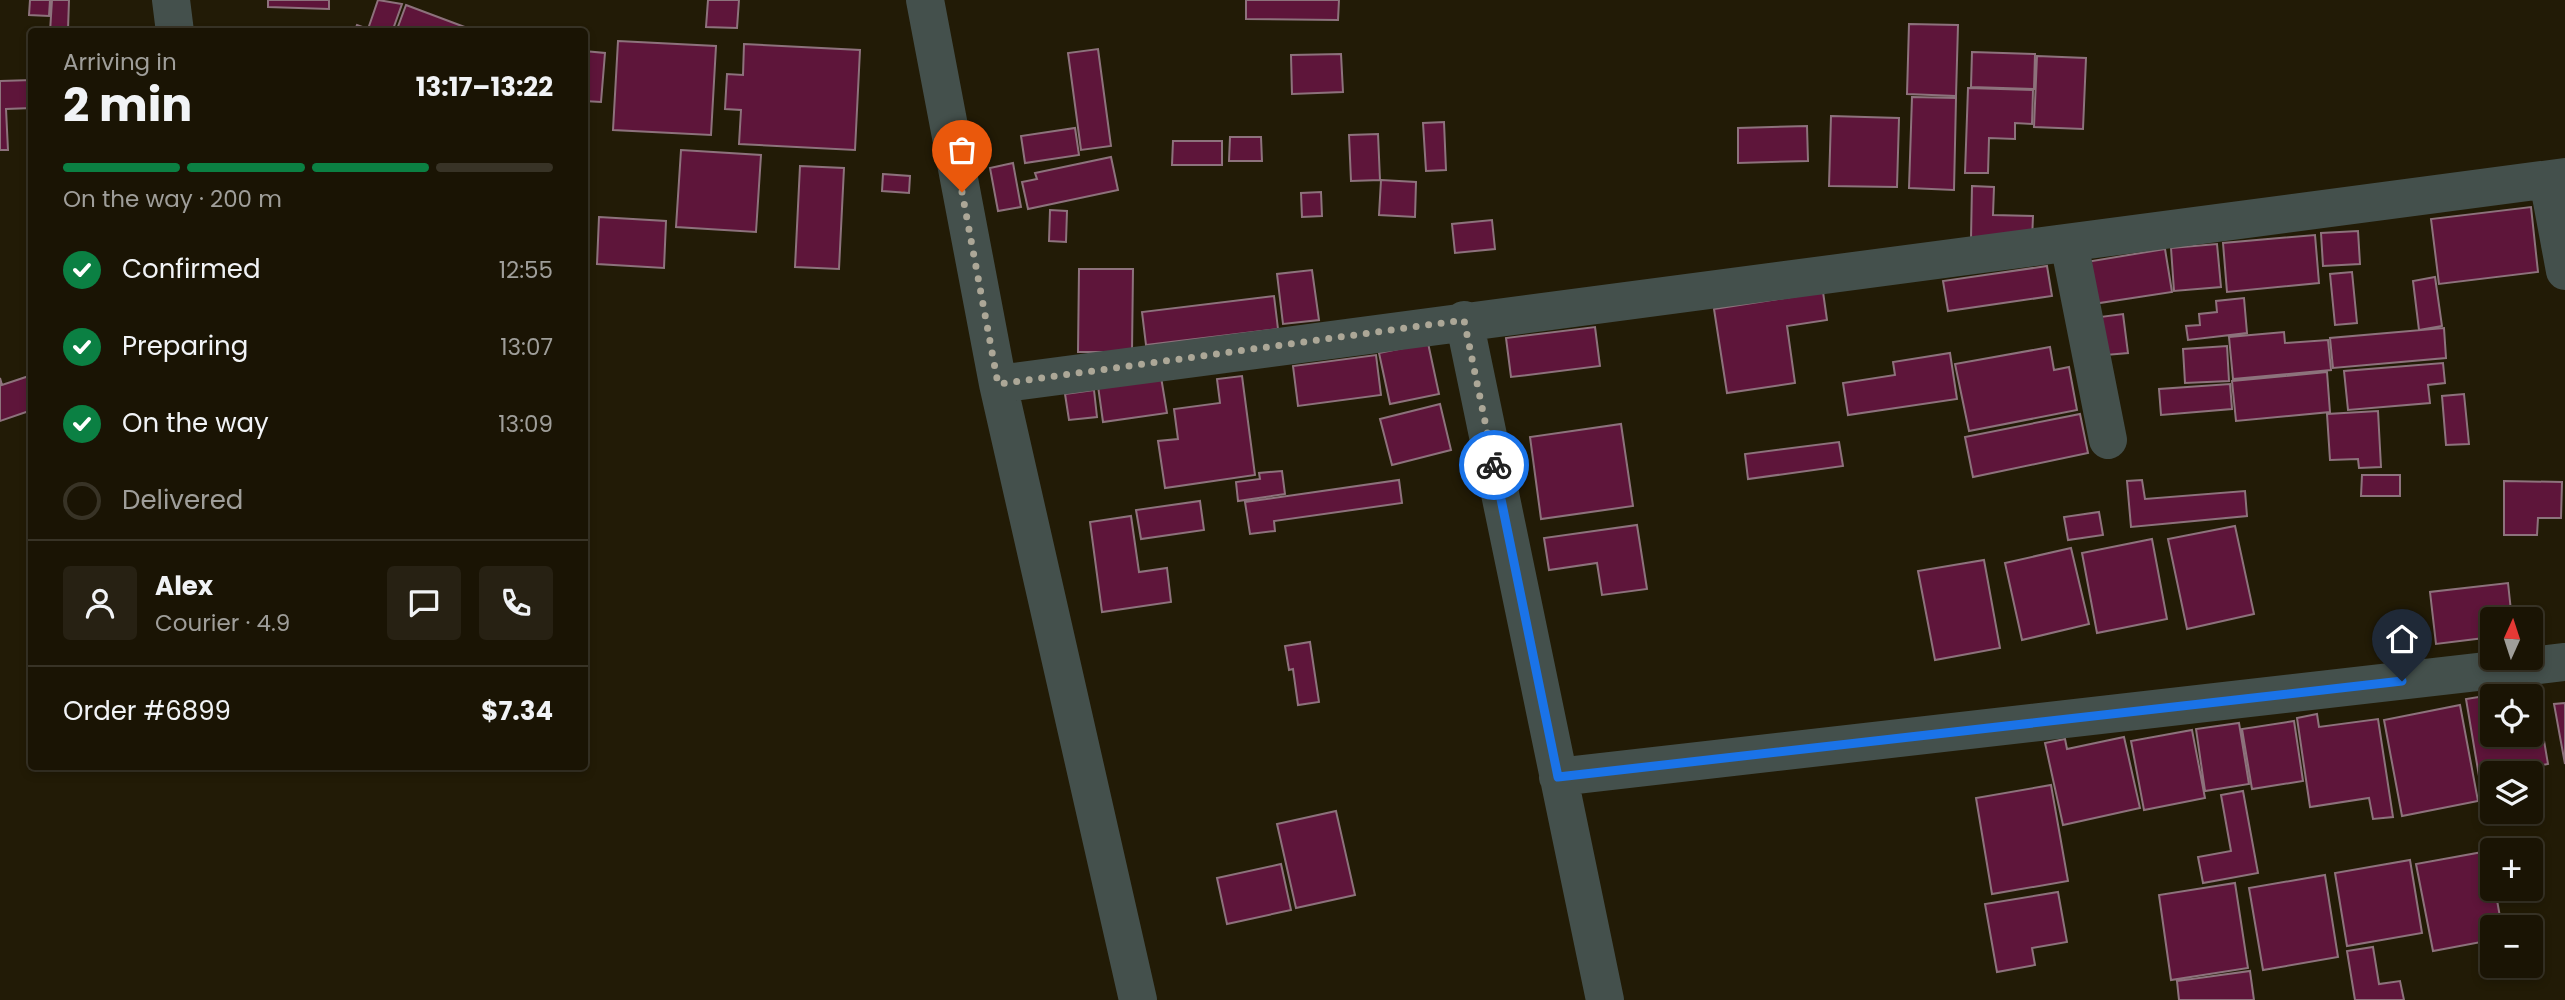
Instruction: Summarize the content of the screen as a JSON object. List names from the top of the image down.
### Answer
{
  "north": "top",
  "page": {
    "heading": ["2 min", "Arriving in", "13:17–13:22"],
    "panel": [
      "Alex",
      "Courier · 4.9",
      "Order #6899",
      "$7.34"
    ],
    "bar": "On the way · 200 m",
    "list": [
      ["Confirmed", "12:55"],
      ["Preparing", "13:07"],
      ["On the way", "13:09"],
      "Delivered"
    ],
    "map_buttons": ["+", "−"]
  }
}
